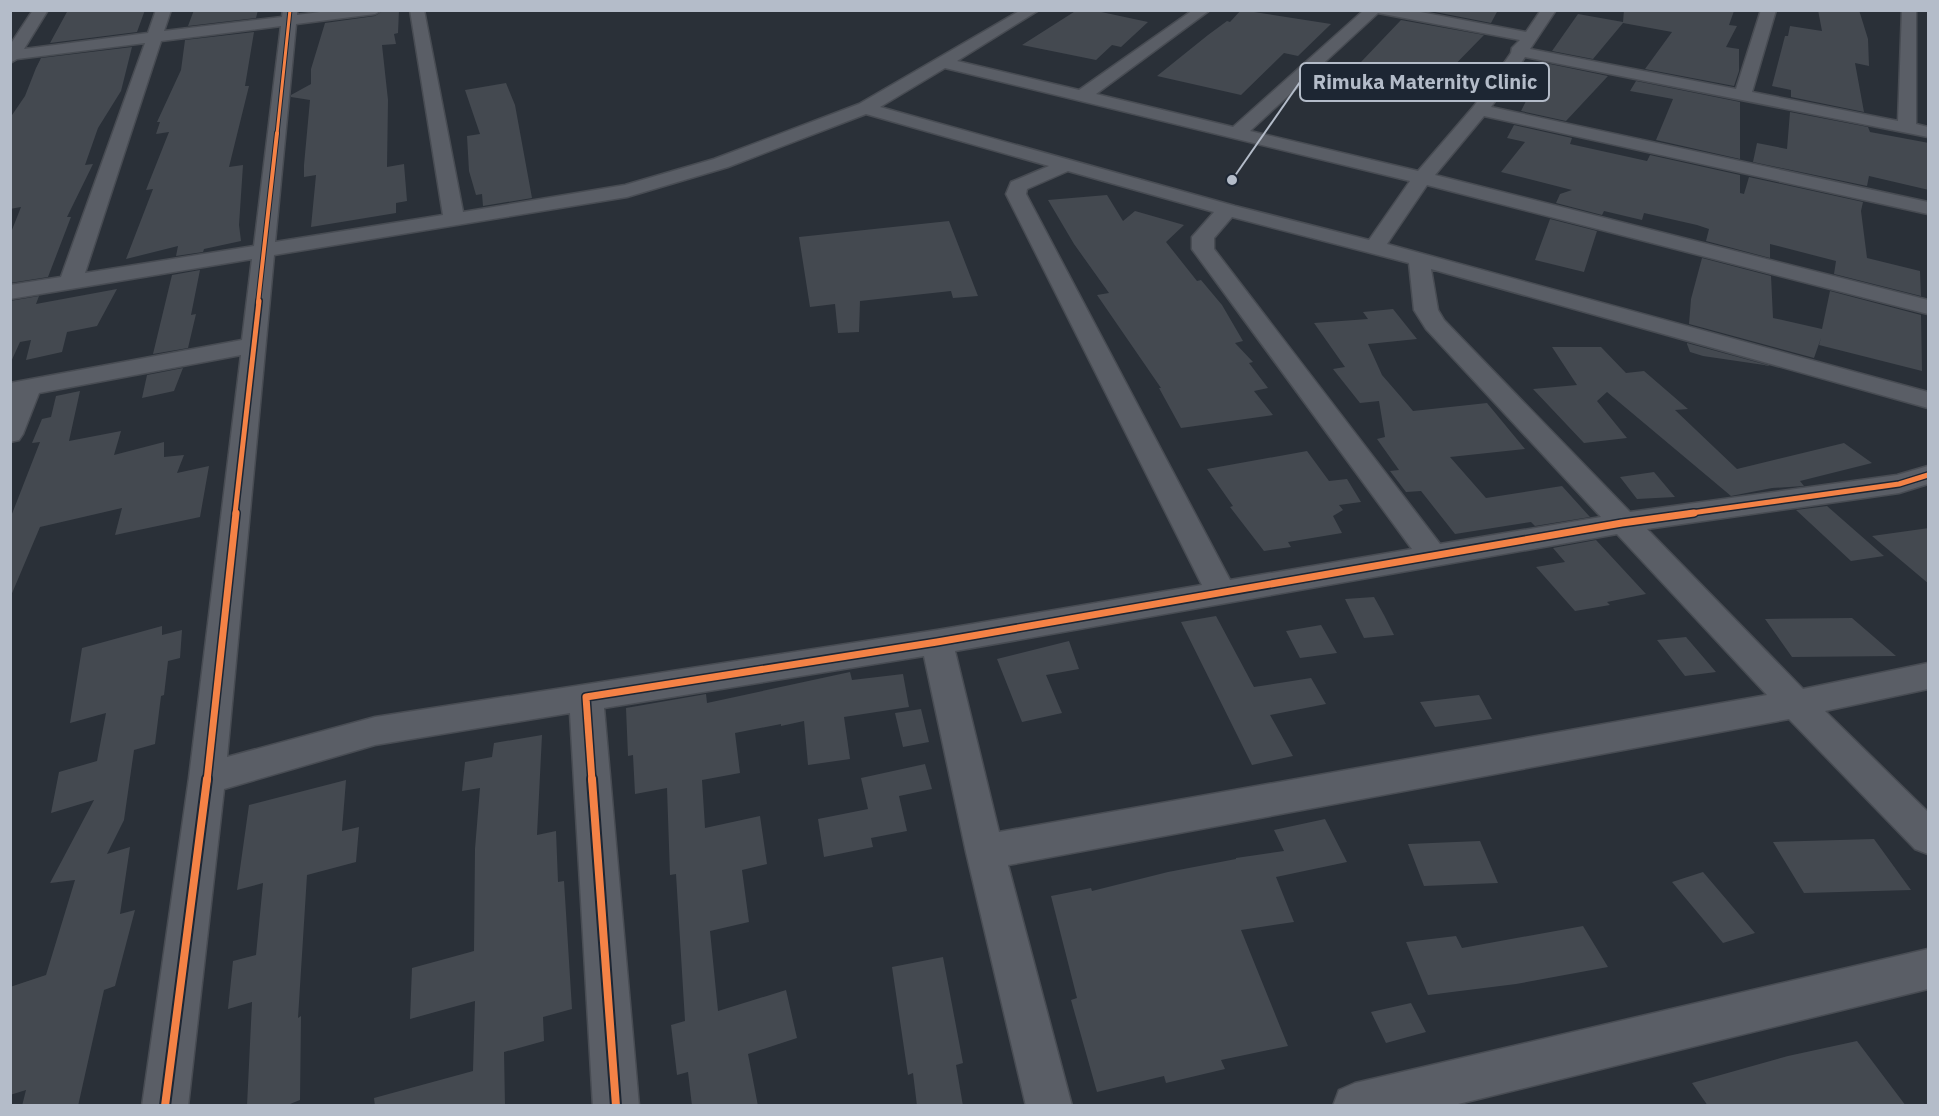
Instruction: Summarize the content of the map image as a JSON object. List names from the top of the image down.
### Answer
{
  "places": ["Rimuka Maternity Clinic"]
}
